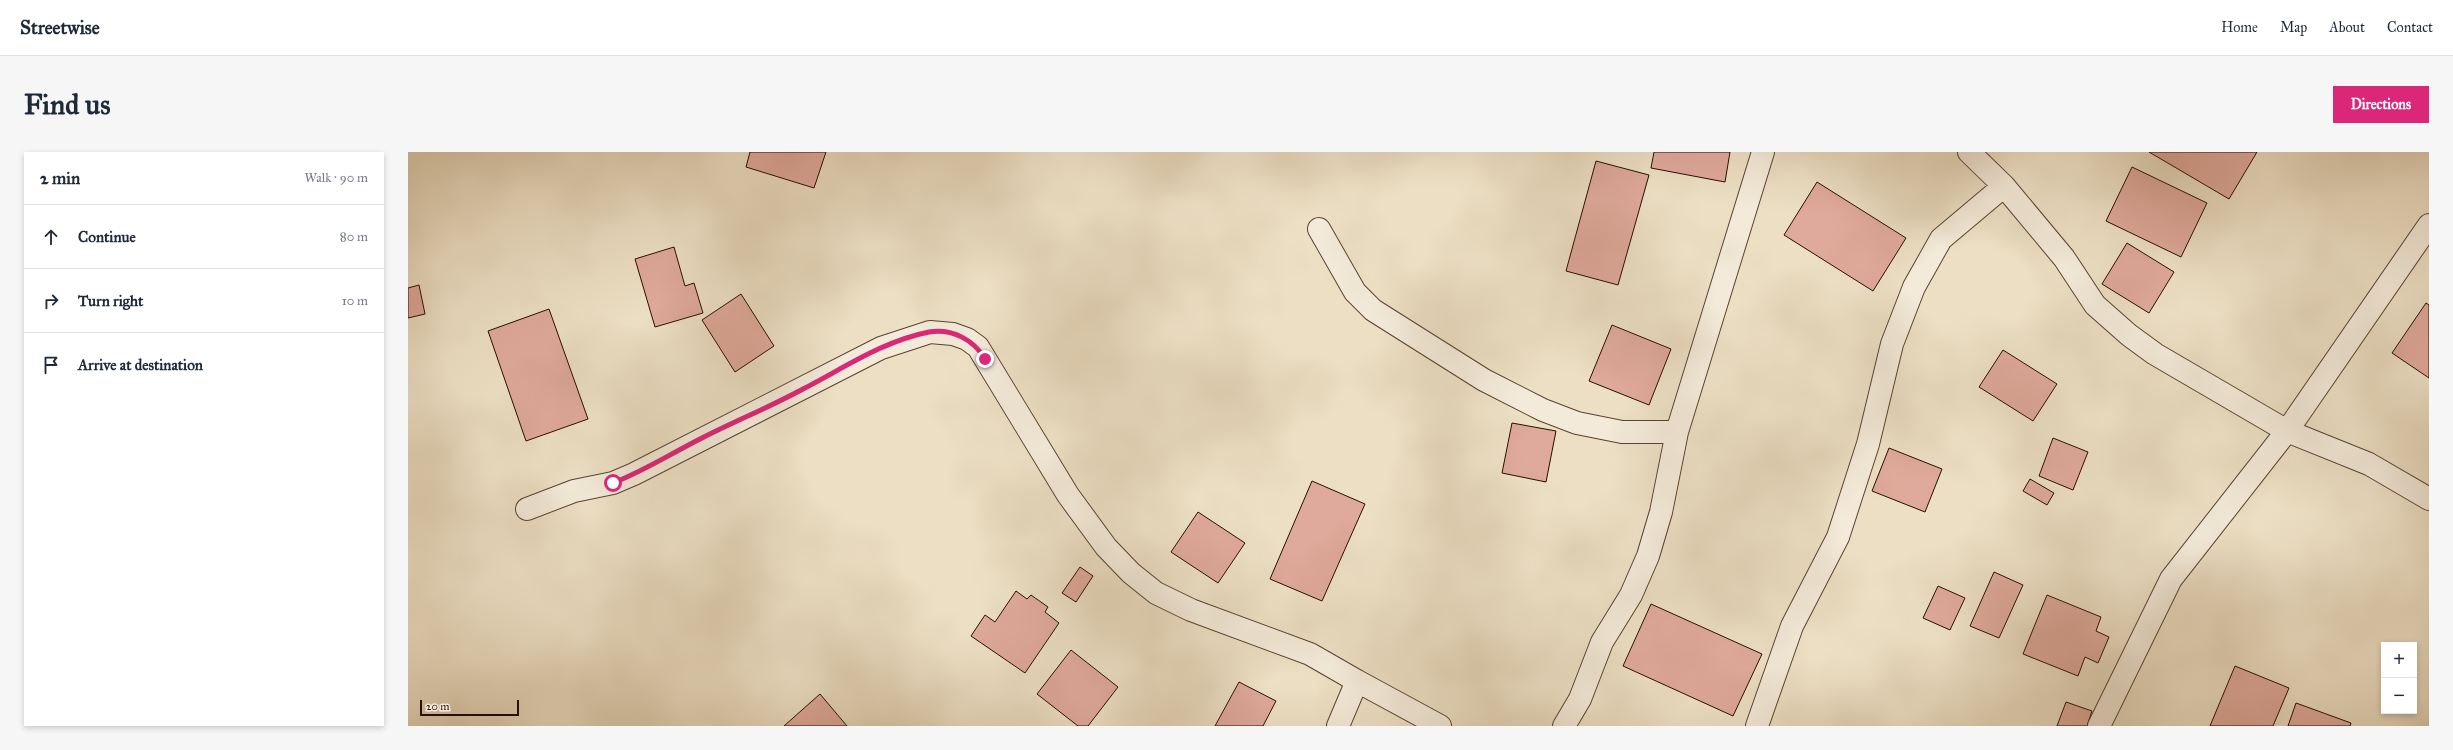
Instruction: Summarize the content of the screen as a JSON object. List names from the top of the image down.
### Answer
{
  "scale_bar": "20 m",
  "page": {
    "header": "Streetwise",
    "nav": [
      "Home",
      "Map",
      "About",
      "Contact"
    ],
    "buttons": "Directions",
    "title": "Find us",
    "heading": ["2 min", "Walk · 90 m"],
    "list": [
      ["Continue", "80 m"],
      ["Turn right", "10 m"],
      "Arrive at destination"
    ],
    "map_buttons": ["+", "−"],
    "scale": "20 m"
  }
}
